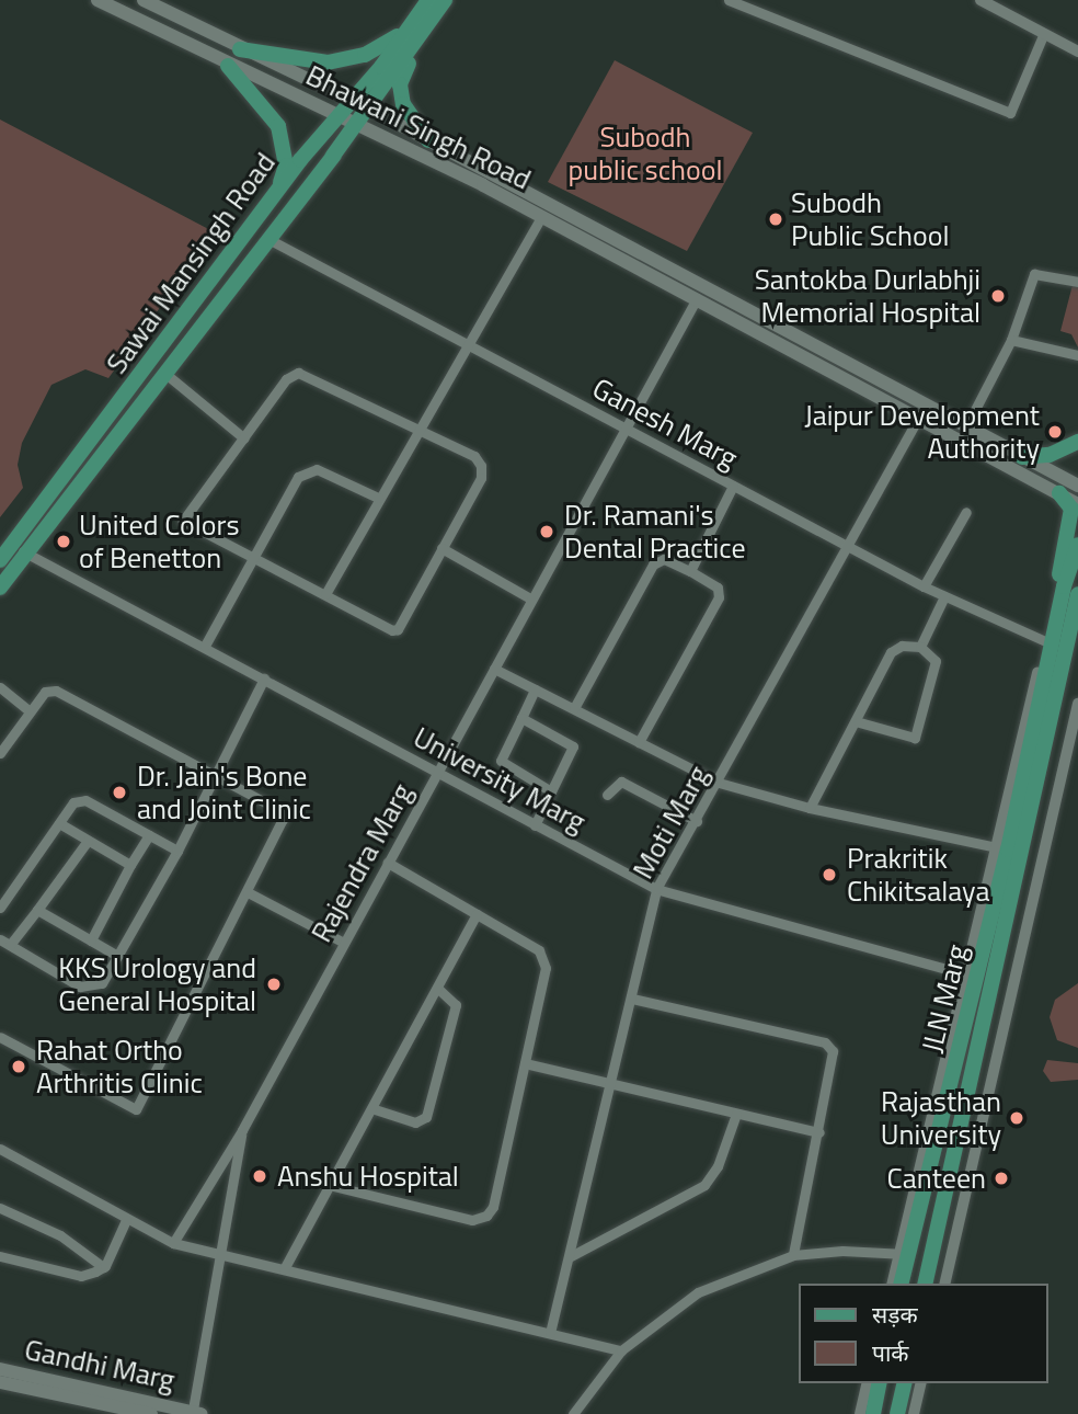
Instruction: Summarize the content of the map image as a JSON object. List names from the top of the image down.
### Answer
{
  "streets": {
    "main road": [
      "Bhawani Singh Road",
      "Sawai Mansingh Road",
      "JLN Marg",
      "Gandhi Marg"
    ],
    "street": [
      "Ganesh Marg",
      "University Marg",
      "Moti Marg",
      "Rajendra Marg"
    ]
  },
  "crossings": [
    ["Bhawani Singh Road", "Sawai Mansingh Road"],
    ["Bhawani Singh Road", "Moti Marg"],
    ["Bhawani Singh Road", "Rajendra Marg"],
    ["Sawai Mansingh Road", "University Marg"],
    ["Ganesh Marg", "Moti Marg"],
    ["Ganesh Marg", "Rajendra Marg"],
    ["Ganesh Marg", "JLN Marg"],
    ["University Marg", "Moti Marg"],
    ["University Marg", "Rajendra Marg"],
    ["University Marg", "JLN Marg"]
  ],
  "parks": ["Subodh public school"],
  "places": [
    "Subodh Public School",
    "Santokba Durlabhji Memorial Hospital",
    "Jaipur Development Authority",
    "Dr. Ramani's Dental Practice",
    "United Colors of Benetton",
    "Dr. Jain's Bone and Joint Clinic",
    "Prakritik Chikitsalaya",
    "KKS Urology and General Hospital",
    "Rahat Ortho Arthritis Clinic",
    "Rajasthan University",
    "Anshu Hospital",
    "Canteen"
  ],
  "legend": ["सड़क", "पार्क"]
}
